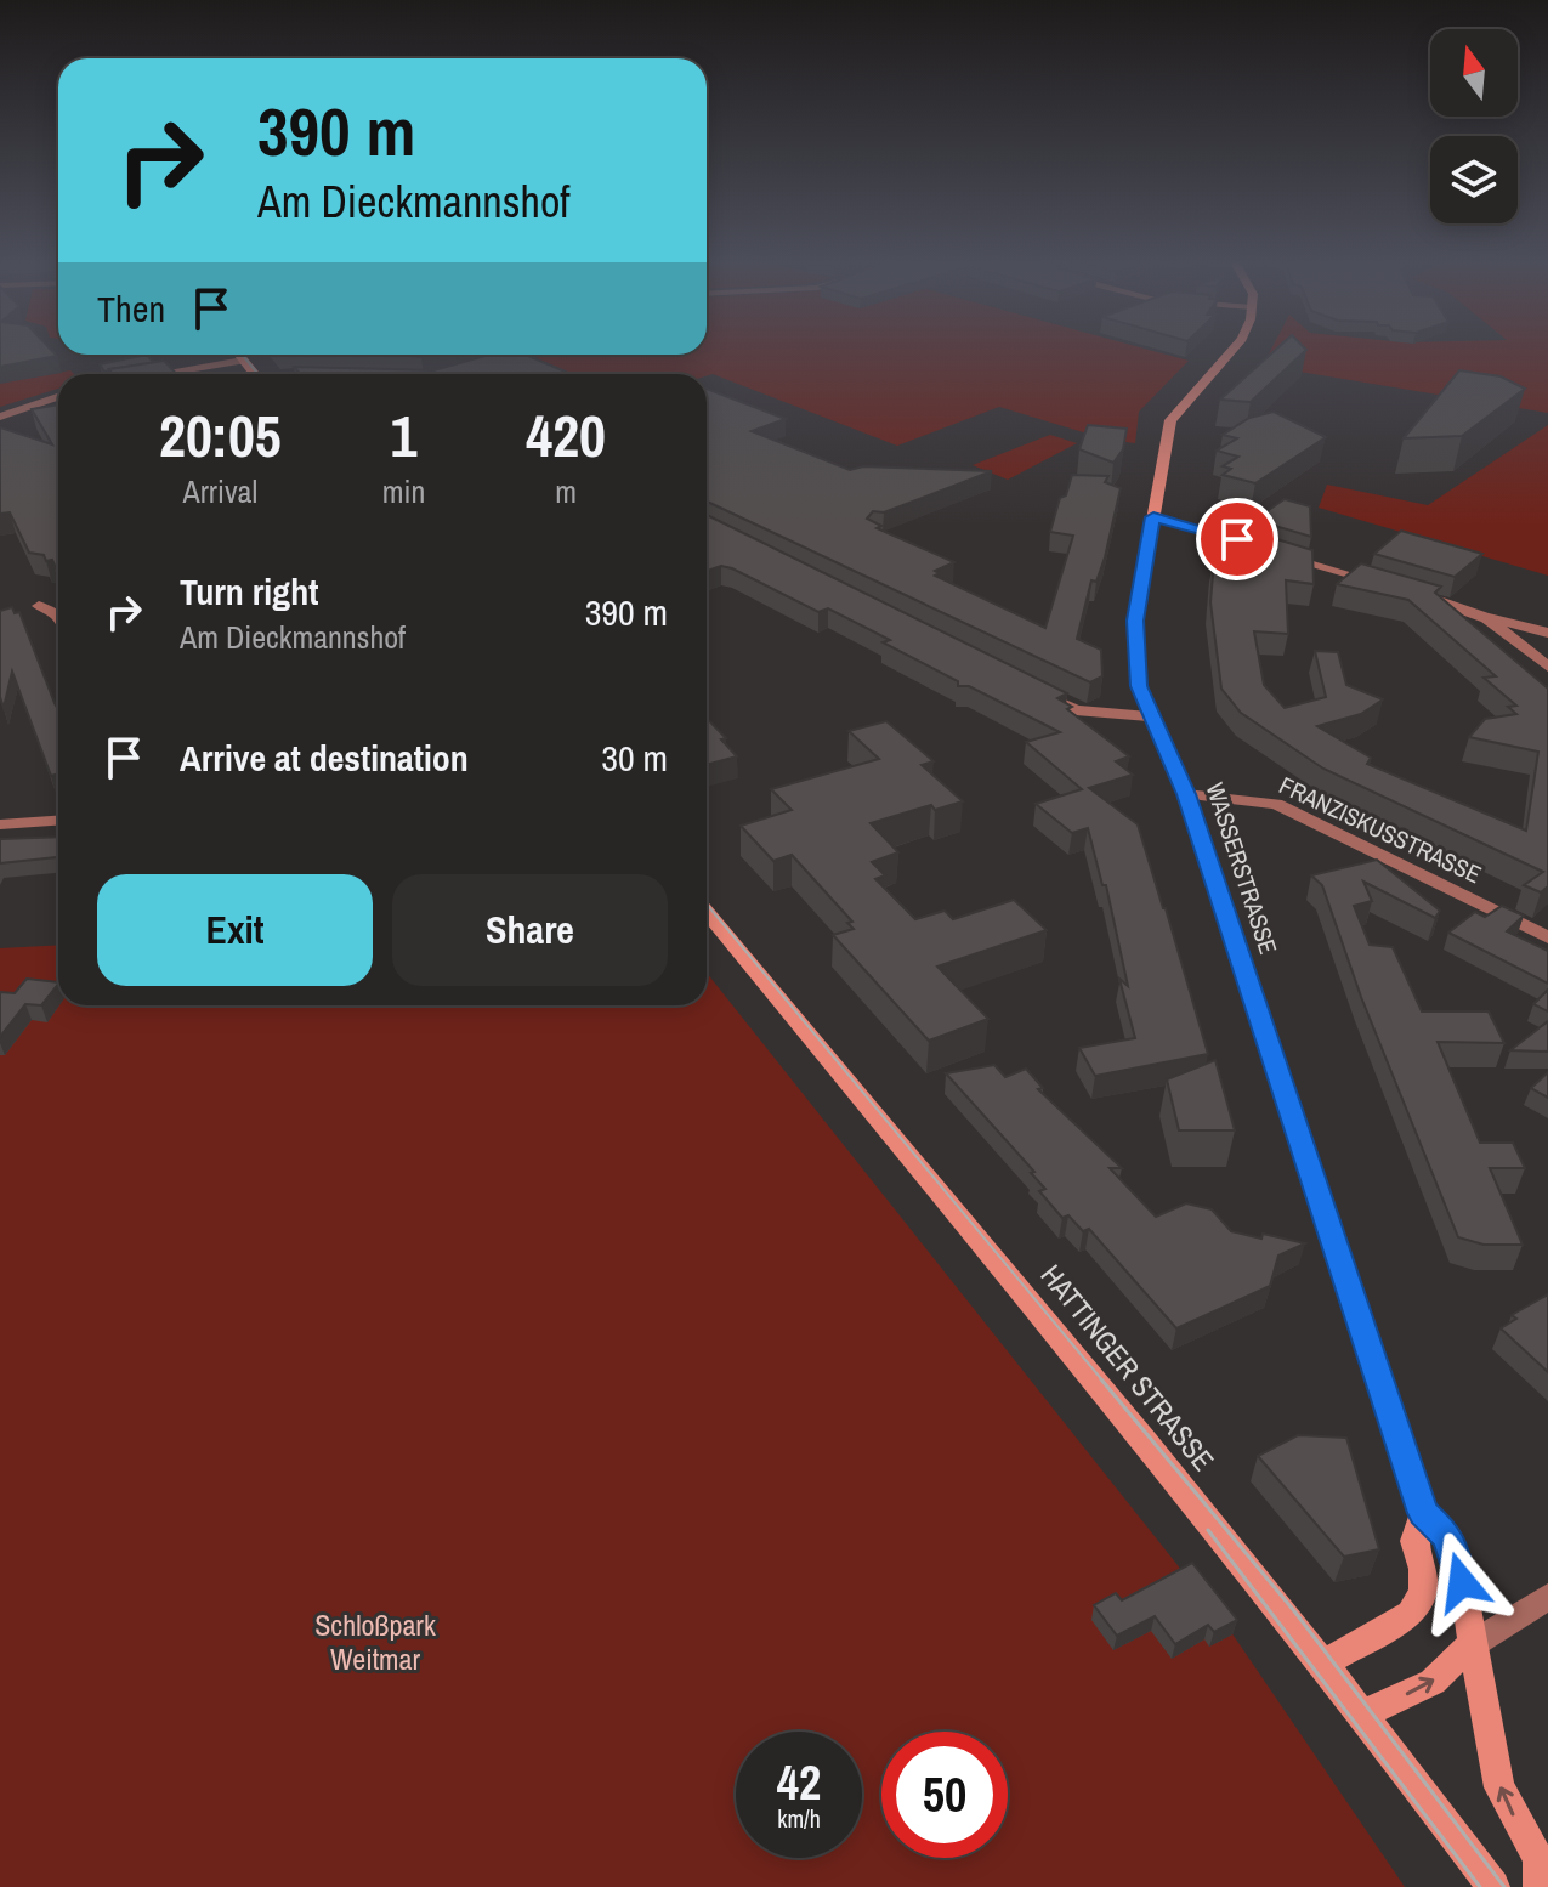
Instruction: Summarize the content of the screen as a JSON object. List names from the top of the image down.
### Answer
{
  "streets": {
    "main road": ["WASSERSTRASSE", "HATTINGER STRASSE"],
    "street": ["FRANZISKUSSTRASSE"]
  },
  "crossings": [
    ["FRANZISKUSSTRASSE", "WASSERSTRASSE"],
    ["WASSERSTRASSE", "HATTINGER STRASSE"]
  ],
  "parks": ["Schloßpark Weitmar"],
  "north": "top",
  "page": {
    "turn": ["390 m", "Am Dieckmannshof"],
    "then": "Then",
    "eta": [
      "20:05",
      "Arrival",
      "1",
      "min",
      "420",
      "m"
    ],
    "list": [
      {
        "name": "Turn right",
        "note": "Am Dieckmannshof",
        "value": "390 m"
      },
      {
        "name": "Arrive at destination",
        "value": "30 m"
      }
    ],
    "buttons": ["Exit", "Share"],
    "speed": "42 km/h",
    "limit": "50"
  }
}
